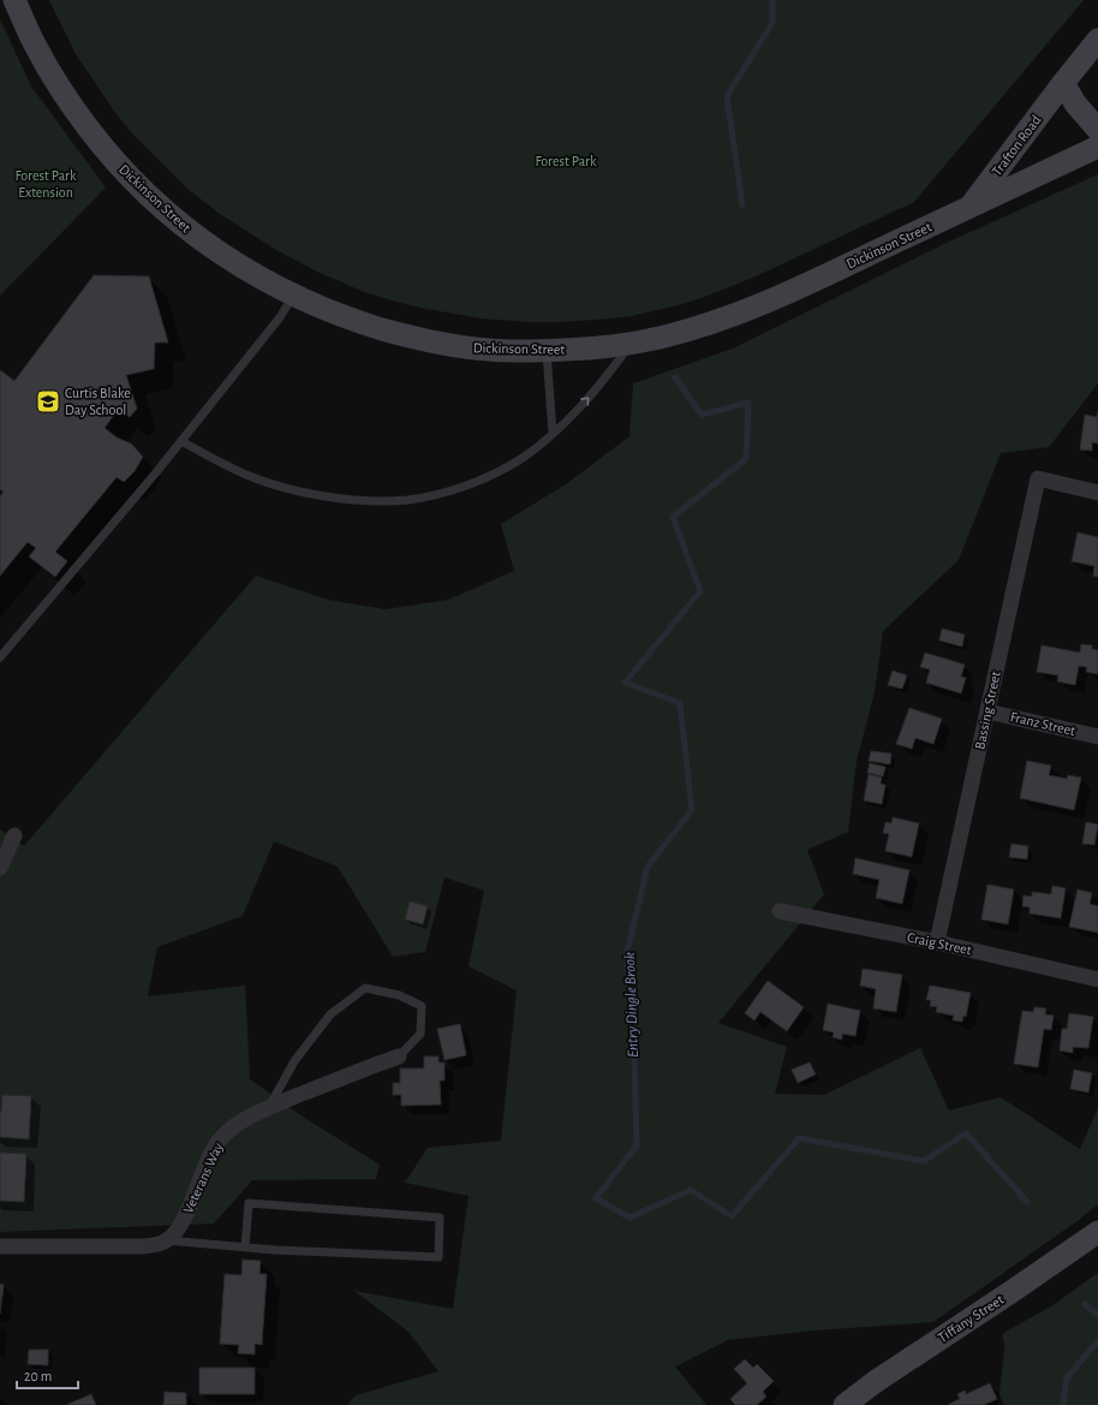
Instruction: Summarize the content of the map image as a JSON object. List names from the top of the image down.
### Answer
{
  "streets": {
    "main road": ["Trafton Road", "Dickinson Street", "Tiffany Street"],
    "street": [
      "Bassing Street",
      "Franz Street",
      "Craig Street",
      "Veterans Way"
    ]
  },
  "crossings": [
    ["Trafton Road", "Dickinson Street"],
    ["Bassing Street", "Franz Street"],
    ["Bassing Street", "Craig Street"]
  ],
  "water": ["Entry Dingle Brook"],
  "parks": ["Forest Park", "Forest Park Extension"],
  "places": {
    "school or university": ["Curtis Blake Day School"]
  },
  "scale_bar": "20 m"
}
